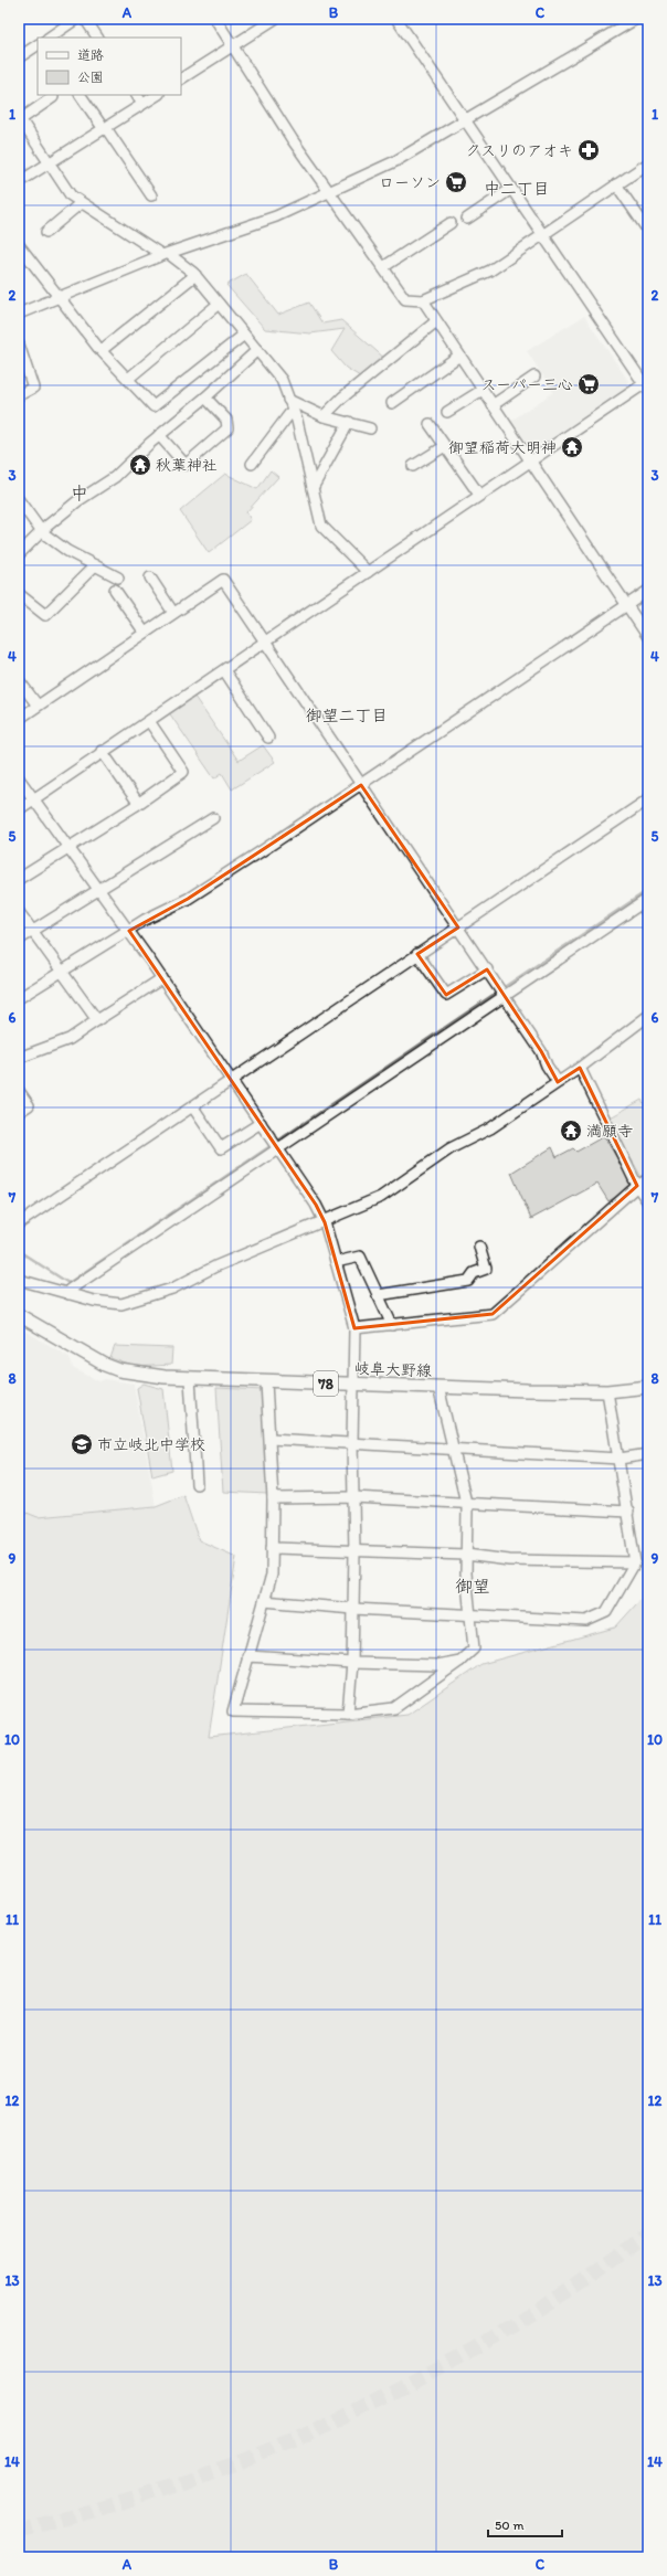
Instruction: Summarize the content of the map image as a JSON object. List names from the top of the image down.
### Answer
{
  "streets": {
    "main road": ["岐阜大野線", "78"]
  },
  "districts": [
    "中二丁目",
    "中",
    "御望二丁目",
    "御望"
  ],
  "places": {
    "pharmacy": ["クスリのアオキ"],
    "supermarket": ["ローソン", "スーパー三心"],
    "temple": ["御望稲荷大明神", "秋葉神社", "満願寺"],
    "school or university": ["市立岐北中学校"]
  },
  "legend": ["道路", "公園"],
  "scale_bar": "50 m",
  "grid": {
    "columns": ["A", "B", "C"],
    "rows": [
      "1",
      "2",
      "3",
      "4",
      "5",
      "6",
      "7",
      "8",
      "9",
      "10",
      "11",
      "12",
      "13",
      "14"
    ]
  }
}
